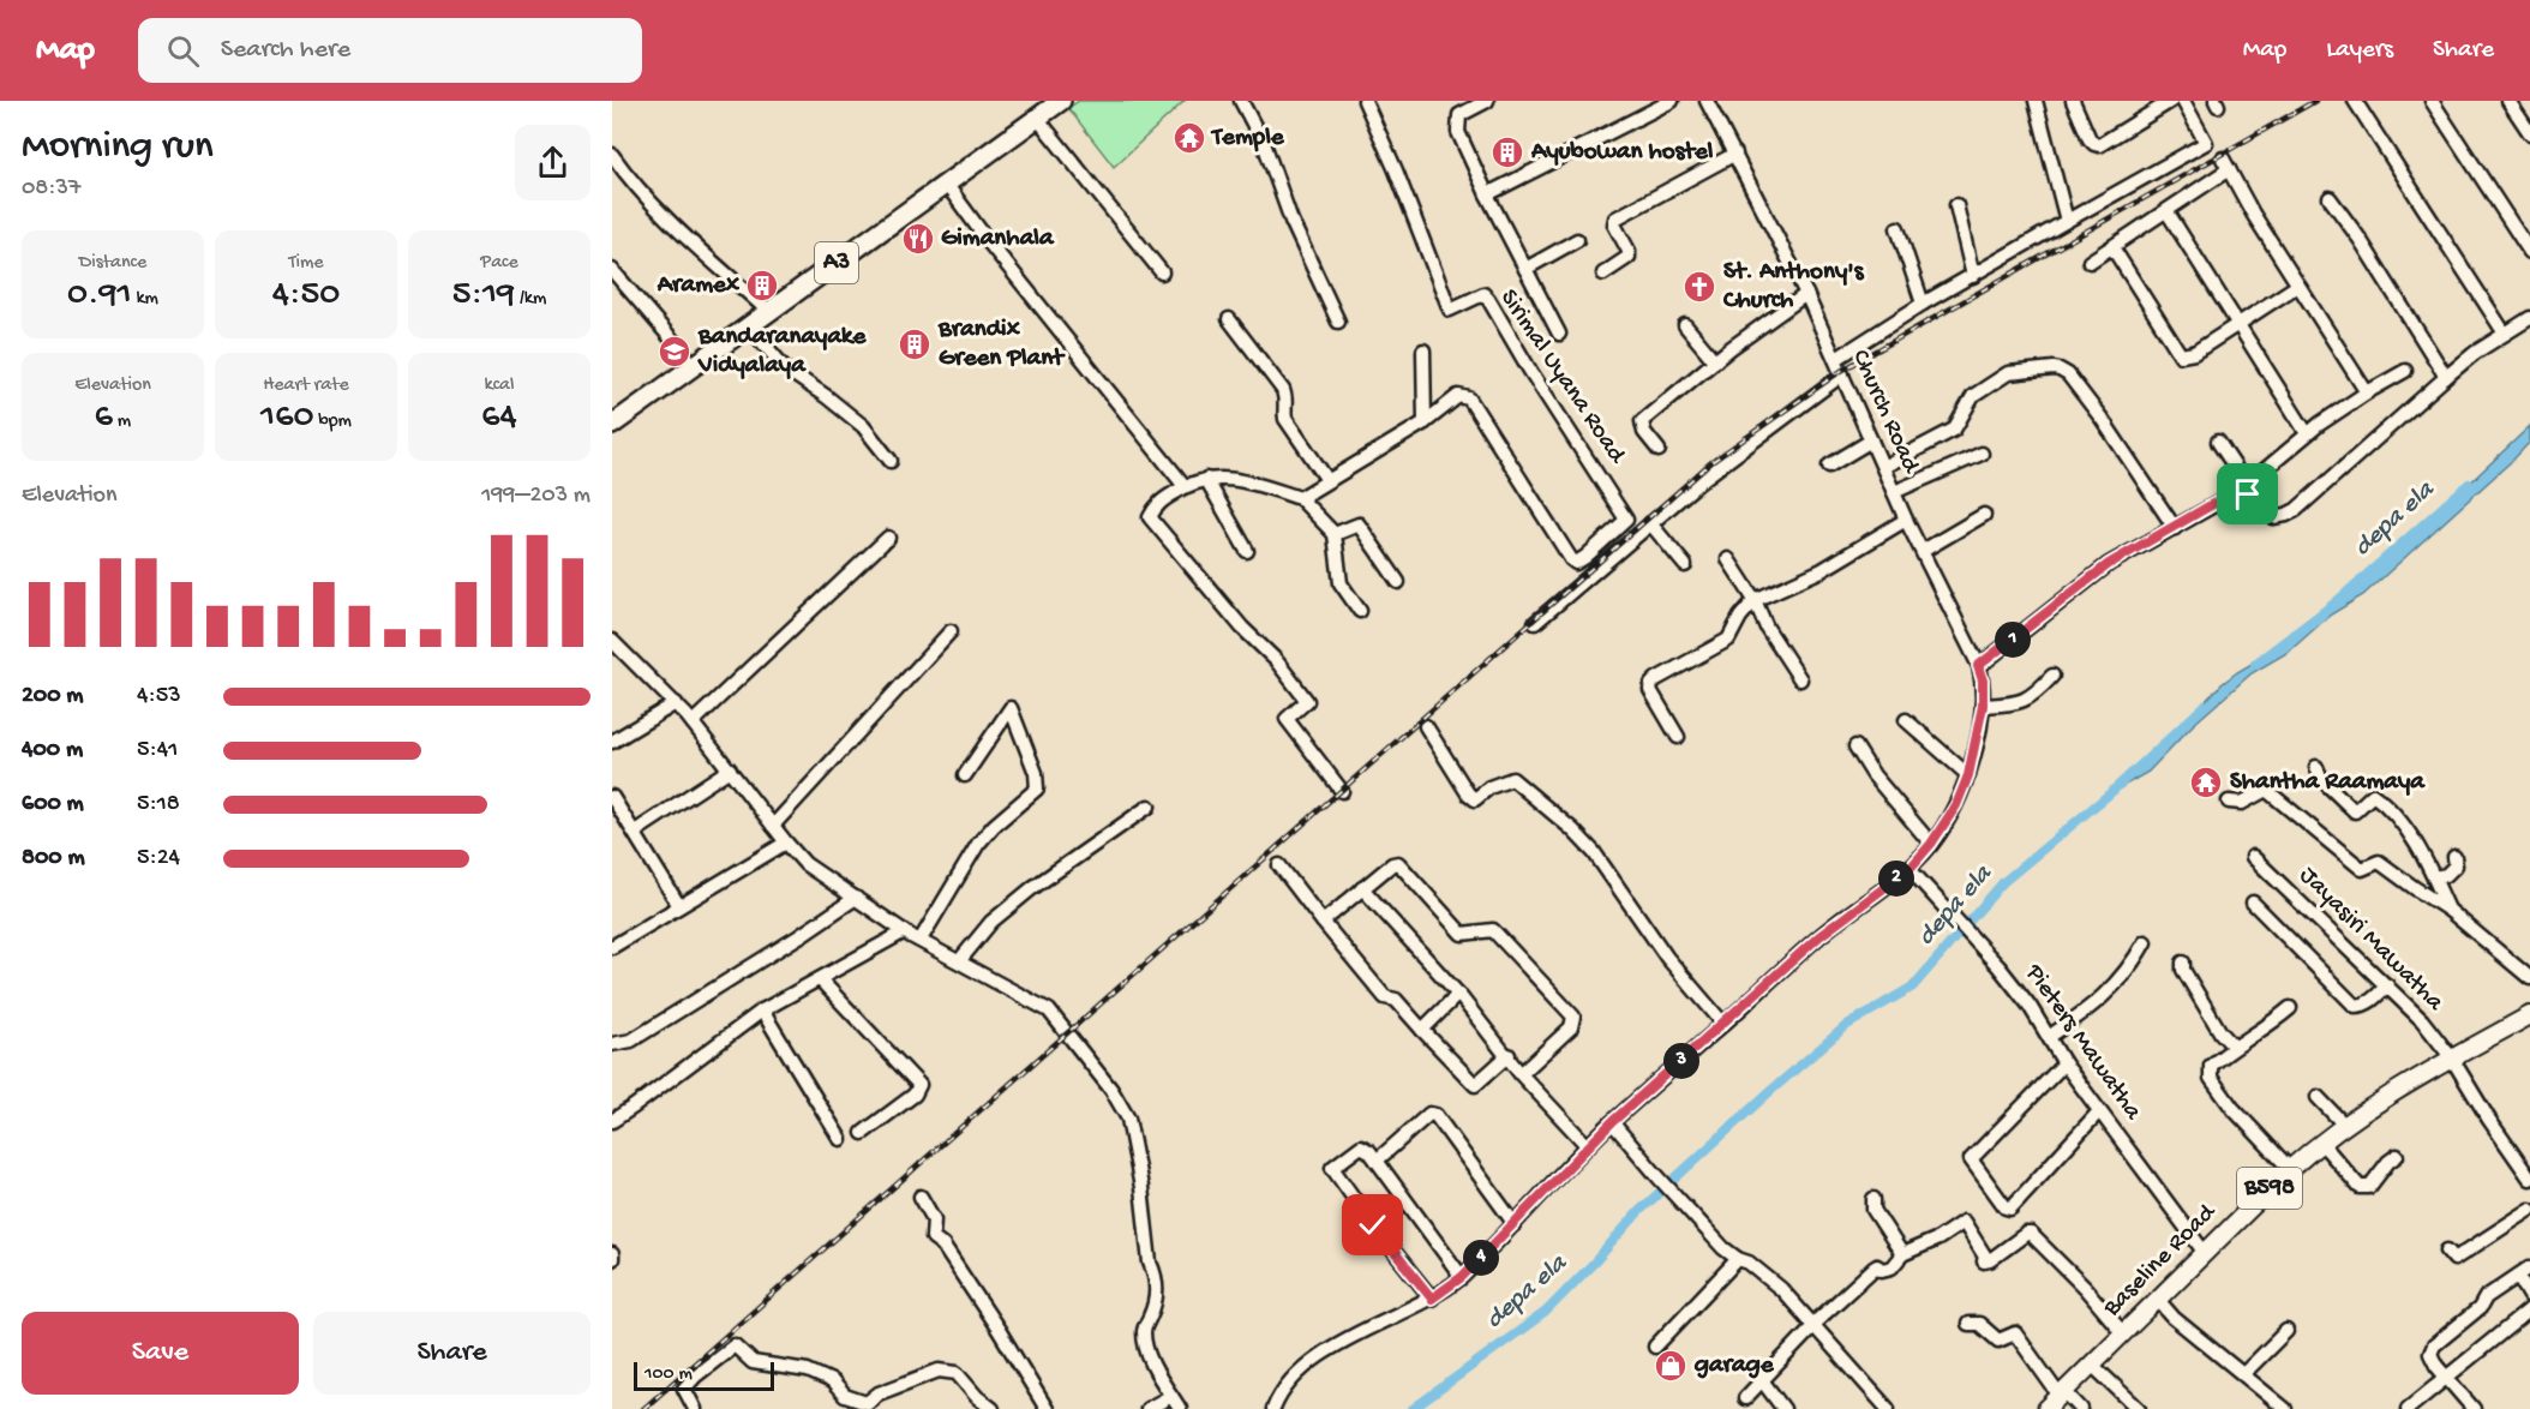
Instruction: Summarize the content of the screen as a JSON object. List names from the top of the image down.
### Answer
{
  "streets": {
    "highway": ["A3"],
    "main road": ["B598", "Baseline Road"],
    "street": [
      "Sirimal Uyana Road",
      "Church Road",
      "Jayasiri Mawatha",
      "Pieters Mawatha"
    ]
  },
  "crossings": [
    ["Church Road", "Pieters Mawatha"],
    ["Jayasiri Mawatha", "Baseline Road"],
    ["Pieters Mawatha", "Baseline Road"]
  ],
  "water": ["depa ela"],
  "places": {
    "temple": ["Temple", "Shantha Raamaya"],
    "building": ["Ayubowan hostel", "Aramex", "Brandix Green Plant"],
    "restaurant": ["Gimanhala"],
    "church": ["St. Anthony's Church"],
    "school or university": ["Bandaranayake Vidyalaya"],
    "shop": ["garage"]
  },
  "scale_bar": "100 m",
  "page": {
    "header": "Map",
    "search": "Search here",
    "nav": ["Map", "Layers", "Share"],
    "heading": ["Morning run", "08:37"],
    "stats": [
      ["Distance", "0.91 km"],
      ["Time", "4:50"],
      ["Pace", "5:19 /km"],
      ["Elevation", "6 m"],
      ["Heart rate", "160 bpm"],
      ["kcal", "64"]
    ],
    "chart": ["Elevation", "199–203 m"],
    "pins": [
      "1",
      "2",
      "3",
      "4"
    ],
    "list": [
      {
        "name": "200 m",
        "note": "4:53"
      },
      {
        "name": "400 m",
        "note": "5:41"
      },
      {
        "name": "600 m",
        "note": "5:18"
      },
      {
        "name": "800 m",
        "note": "5:24"
      }
    ],
    "buttons": ["Save", "Share"],
    "scale": "100 m"
  }
}
